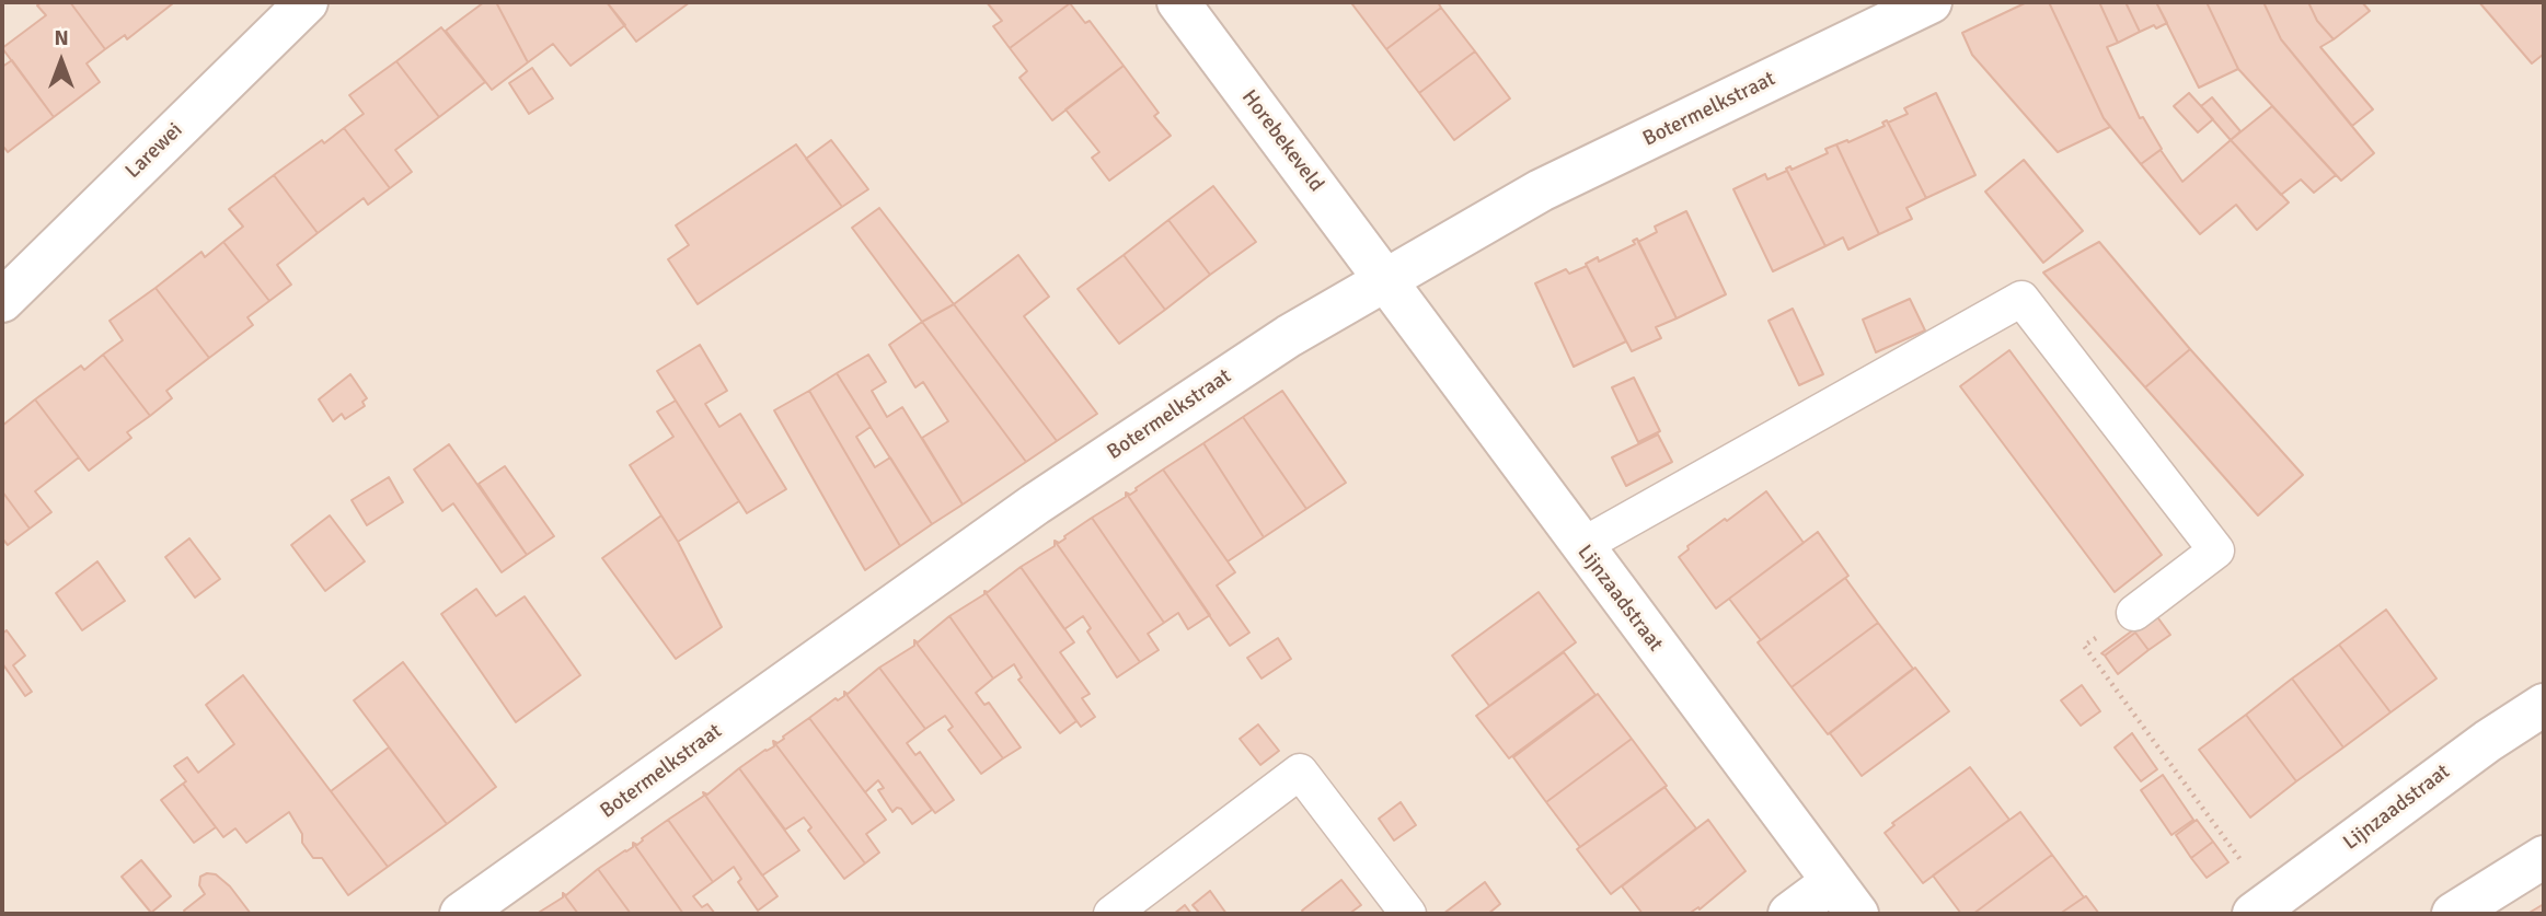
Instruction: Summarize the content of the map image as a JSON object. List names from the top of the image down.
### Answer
{
  "streets": {
    "street": [
      "Botermelkstraat",
      "Horebekeveld",
      "Larewei",
      "Lijnzaadstraat"
    ]
  },
  "crossings": [
    ["Botermelkstraat", "Horebekeveld"],
    ["Botermelkstraat", "Lijnzaadstraat"],
    ["Horebekeveld", "Lijnzaadstraat"]
  ],
  "north": "top"
}
